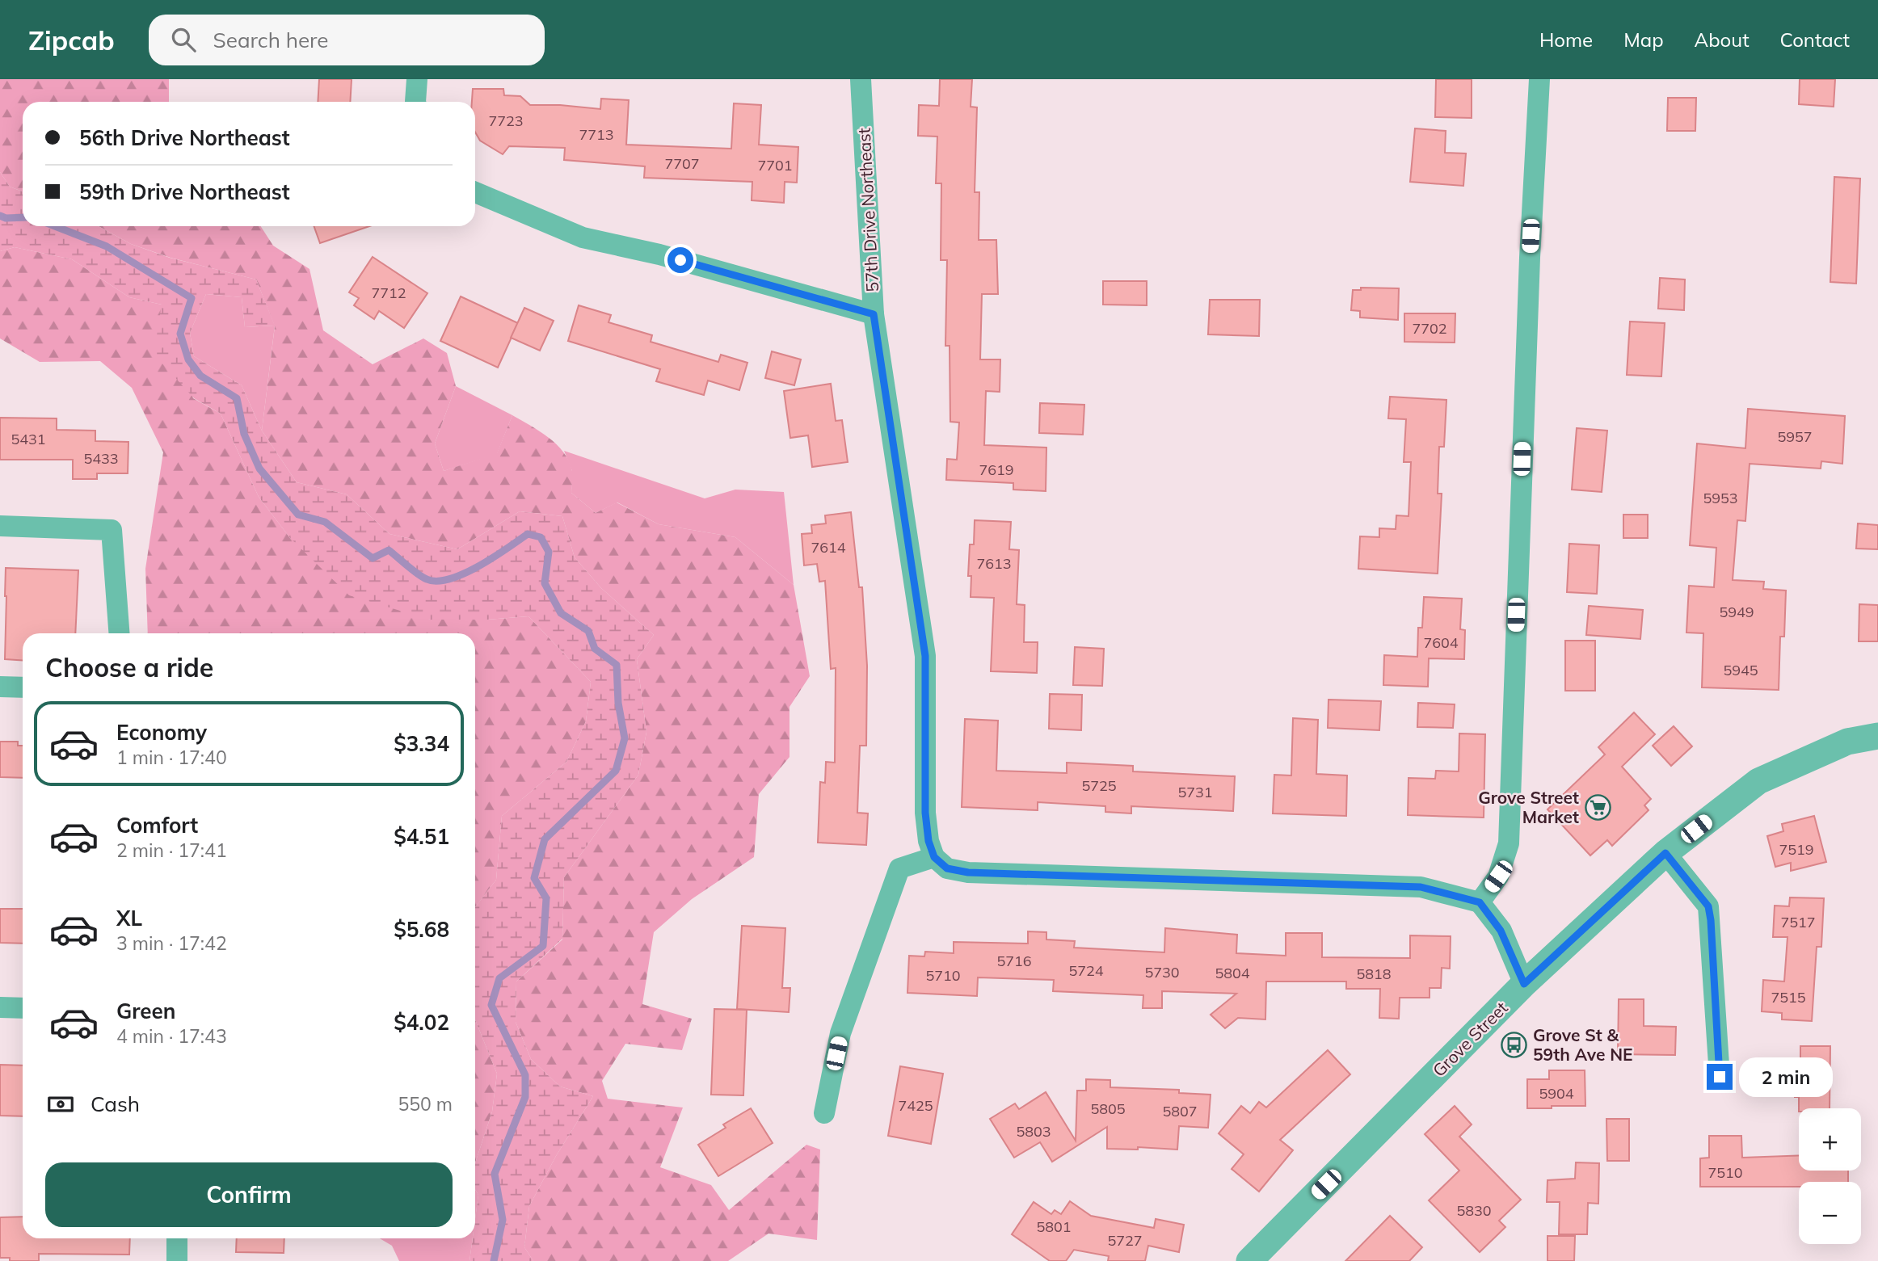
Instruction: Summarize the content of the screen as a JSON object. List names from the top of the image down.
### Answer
{
  "streets": {
    "street": ["57th Drive Northeast", "Grove Street"]
  },
  "places": {
    "supermarket": ["Grove Street Market"],
    "bus stop": ["Grove St & 59th Ave NE"]
  },
  "house_numbers": [
    "7723",
    "7713",
    "7707",
    "7701",
    "7712",
    "7702",
    "5957",
    "5431",
    "5433",
    "7619",
    "5953",
    "7614",
    "7613",
    "5949",
    "7604",
    "5945",
    "5725",
    "5731",
    "7519",
    "7517",
    "5716",
    "5724",
    "5730",
    "5804",
    "5818",
    "5710",
    "7515",
    "5904",
    "7425",
    "5805",
    "5807",
    "5803",
    "7510",
    "5830",
    "5801",
    "5727"
  ],
  "page": {
    "header": "Zipcab",
    "search": "Search here",
    "nav": [
      "Home",
      "Map",
      "About",
      "Contact"
    ],
    "banner": ["56th Drive Northeast", "59th Drive Northeast"],
    "heading": "Choose a ride",
    "list": [
      {
        "name": "Economy",
        "note": "1 min · 17:40",
        "value": "$3.34"
      },
      {
        "name": "Comfort",
        "note": "2 min · 17:41",
        "value": "$4.51"
      },
      {
        "name": "XL",
        "note": "3 min · 17:42",
        "value": "$5.68"
      },
      {
        "name": "Green",
        "note": "4 min · 17:43",
        "value": "$4.02"
      }
    ],
    "bubble": "2 min",
    "pay": ["Cash", "550 m"],
    "map_buttons": ["+", "−"],
    "buttons": "Confirm"
  }
}
